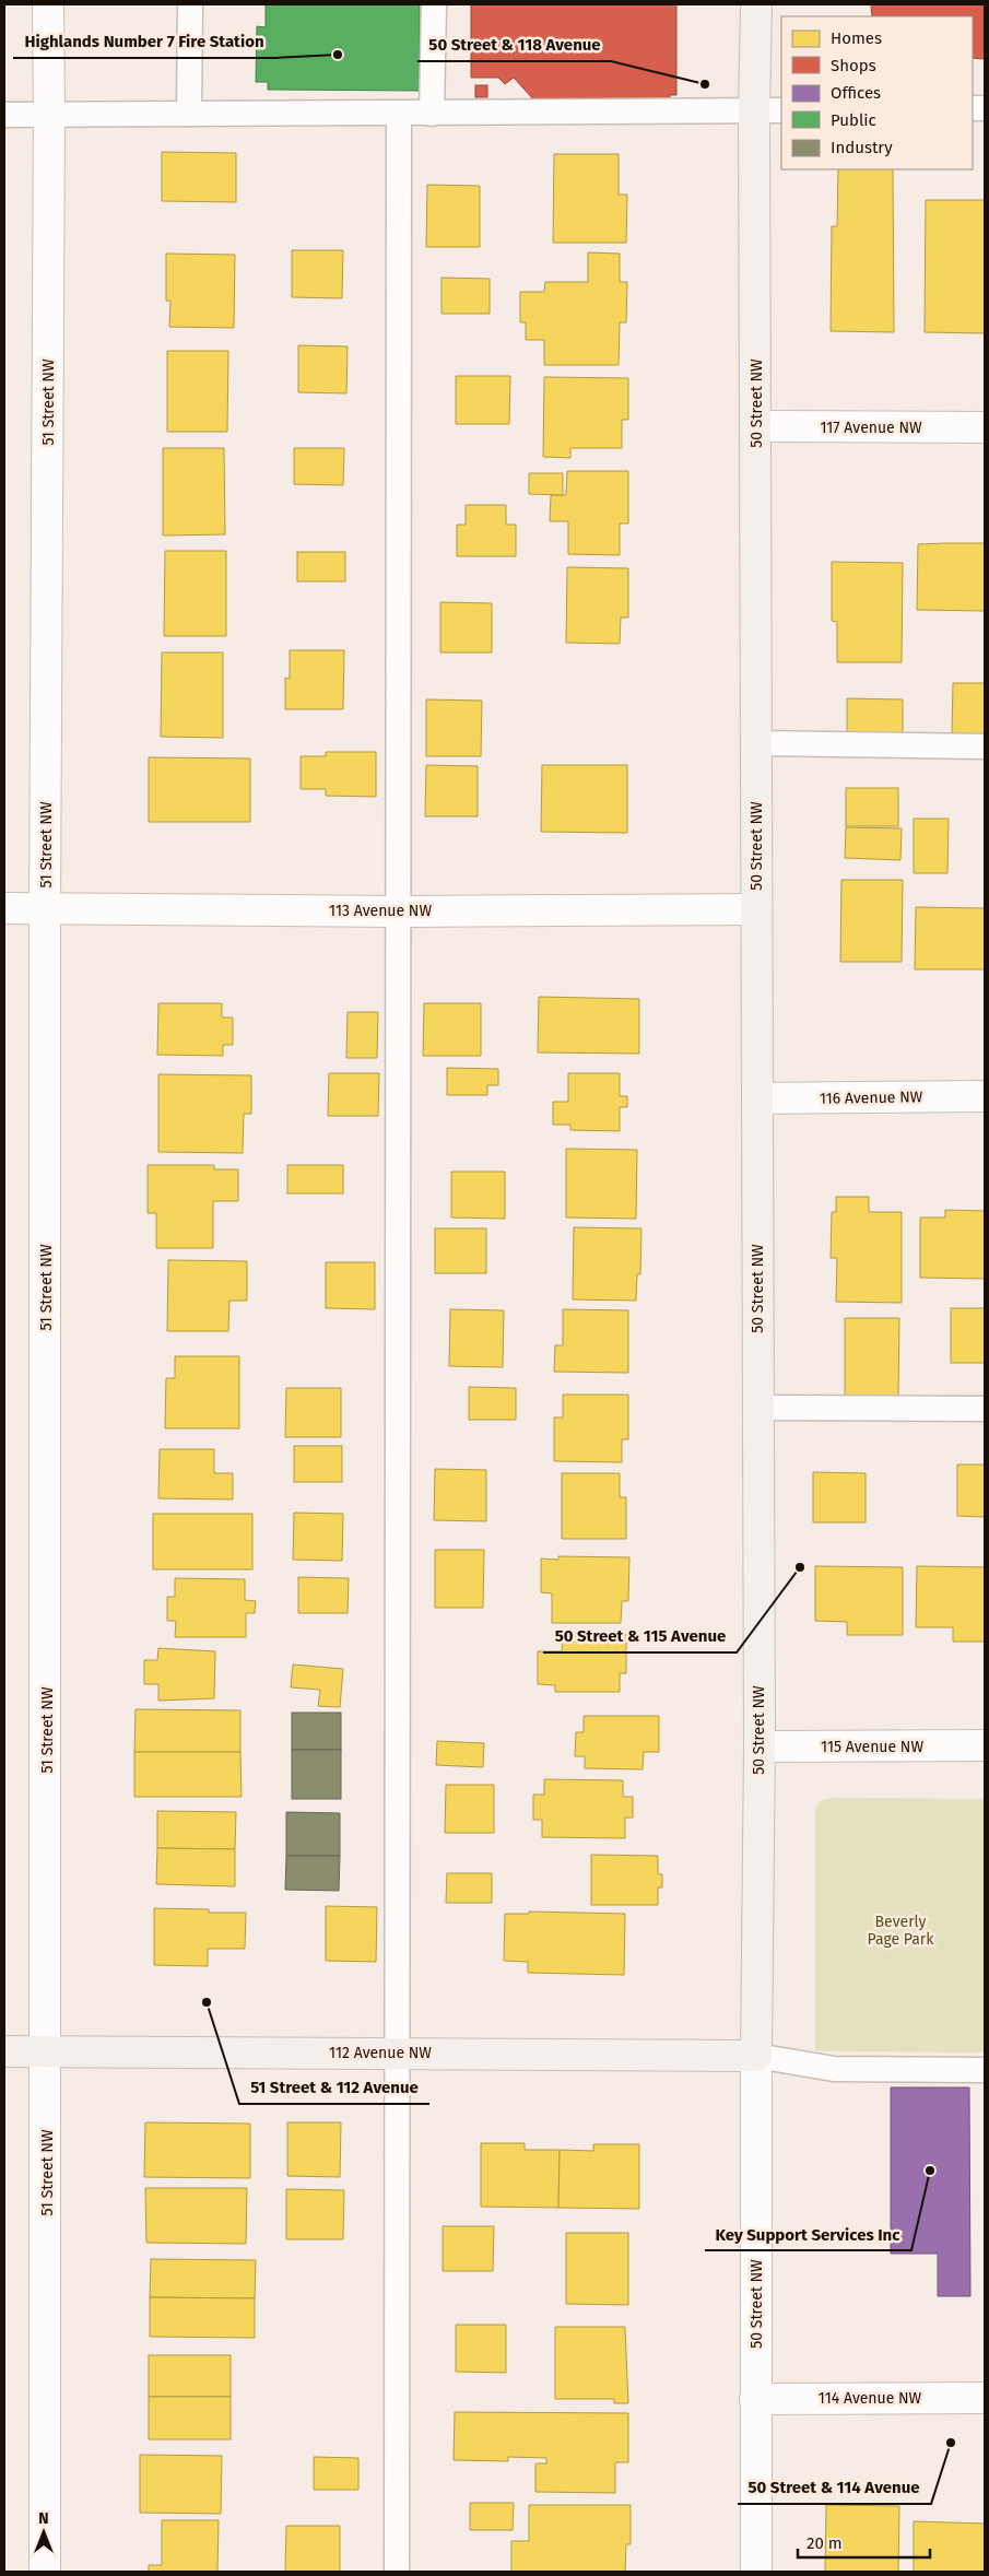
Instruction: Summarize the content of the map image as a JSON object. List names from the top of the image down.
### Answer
{
  "streets": {
    "main road": ["50 Street NW", "112 Avenue NW"],
    "street": [
      "51 Street NW",
      "117 Avenue NW",
      "113 Avenue NW",
      "116 Avenue NW",
      "115 Avenue NW",
      "114 Avenue NW"
    ]
  },
  "crossings": [
    ["51 Street NW", "113 Avenue NW"],
    ["51 Street NW", "112 Avenue NW"],
    ["50 Street NW", "117 Avenue NW"],
    ["50 Street NW", "113 Avenue NW"],
    ["50 Street NW", "116 Avenue NW"],
    ["50 Street NW", "115 Avenue NW"],
    ["50 Street NW", "112 Avenue NW"],
    ["50 Street NW", "114 Avenue NW"]
  ],
  "parks": ["Beverly Page Park"],
  "places": [
    "Highlands Number 7 Fire Station",
    "50 Street & 118 Avenue",
    "50 Street & 115 Avenue",
    "51 Street & 112 Avenue",
    "Key Support Services Inc",
    "50 Street & 114 Avenue"
  ],
  "legend": [
    "Homes",
    "Shops",
    "Offices",
    "Public",
    "Industry"
  ],
  "scale_bar": "20 m",
  "north": "top"
}
